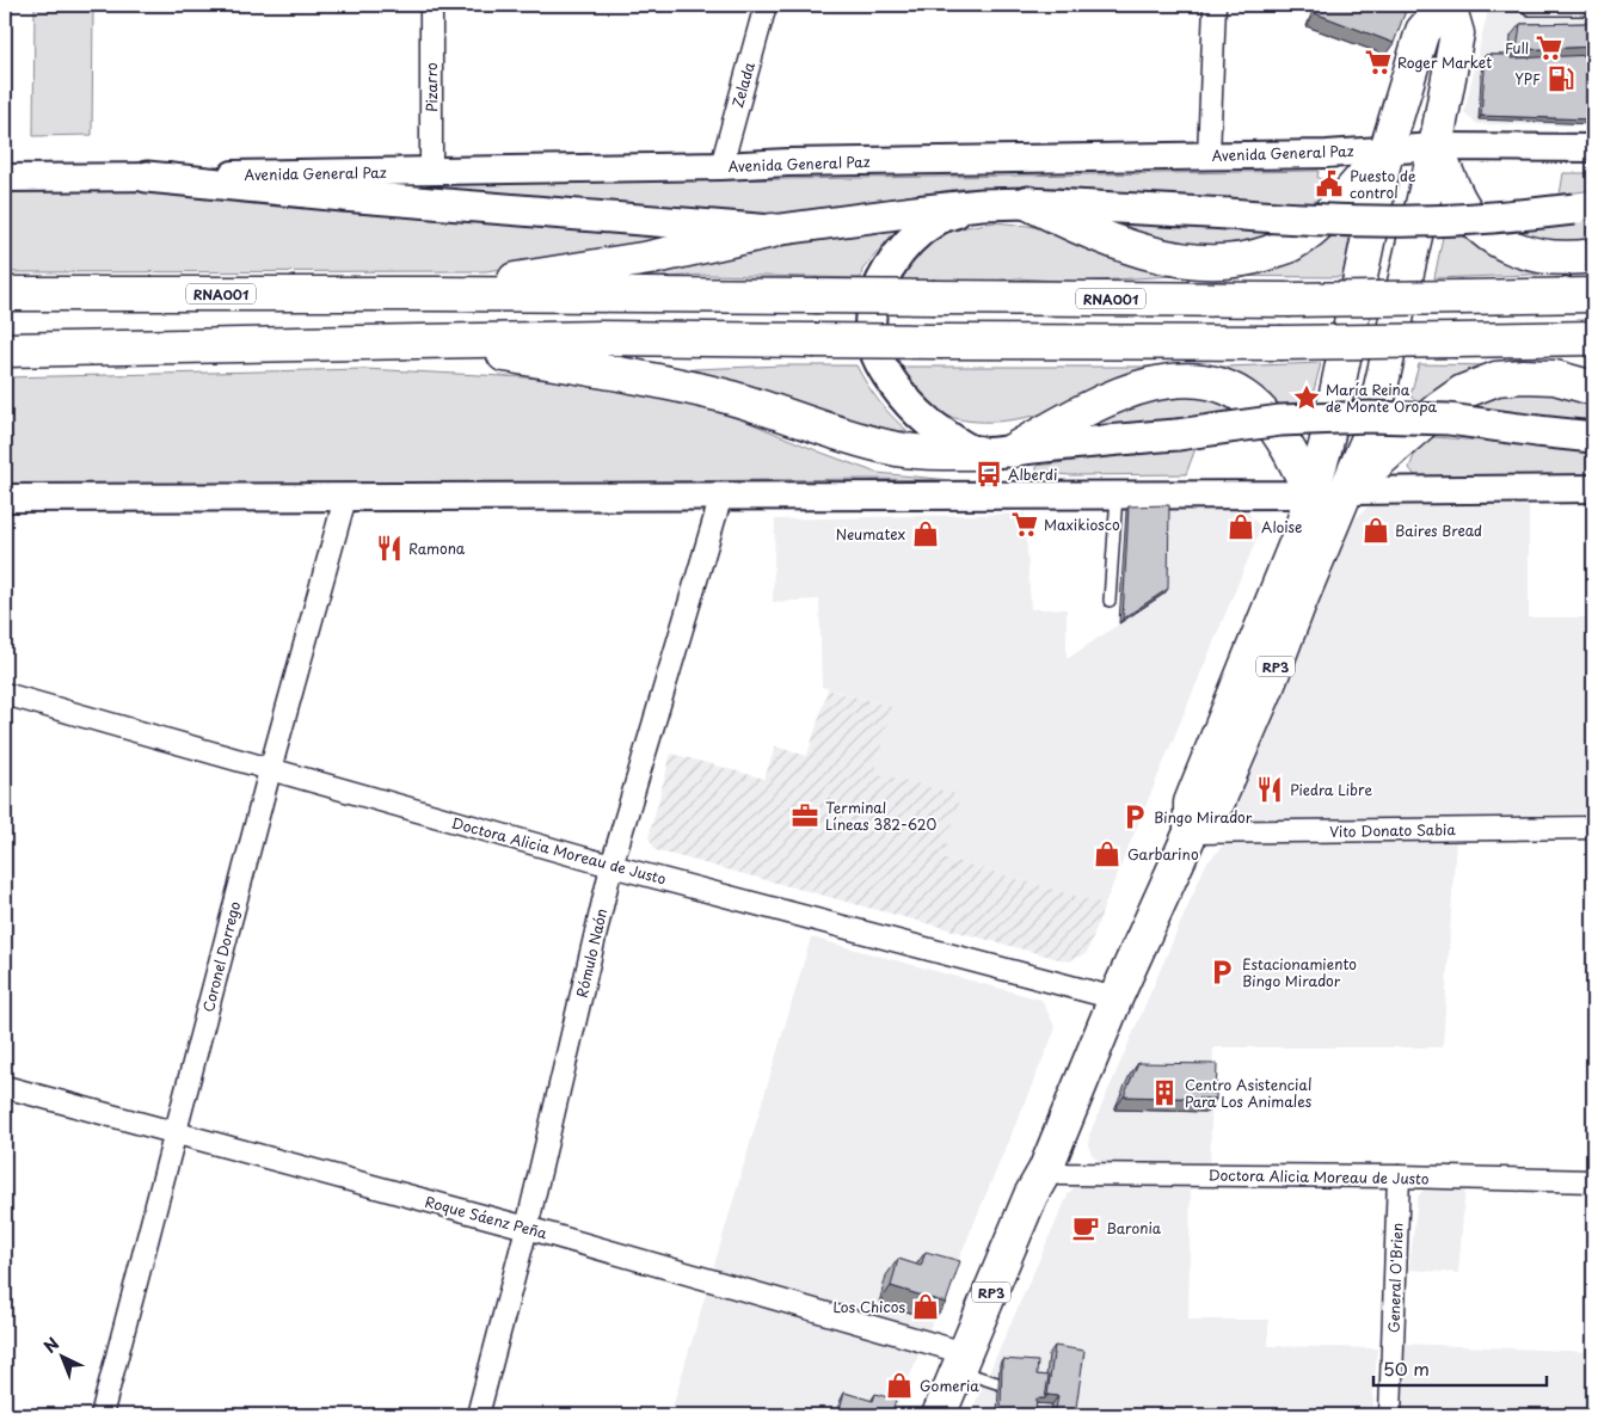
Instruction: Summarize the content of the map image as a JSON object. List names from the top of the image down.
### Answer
{
  "streets": {
    "main road": ["RNA001", "RP3"],
    "street": [
      "Zelada",
      "Pizarro",
      "Avenida General Paz",
      "Vito Donato Sabia",
      "Doctora Alicia Moreau de Justo",
      "Rómulo Naón",
      "Coronel Dorrego",
      "Roque Sáenz Peña",
      "General O'Brien"
    ]
  },
  "crossings": [
    ["Zelada", "Avenida General Paz"],
    ["Pizarro", "Avenida General Paz"],
    ["RP3", "Vito Donato Sabia"],
    ["RP3", "Doctora Alicia Moreau de Justo"],
    ["RP3", "Roque Sáenz Peña"],
    ["Doctora Alicia Moreau de Justo", "Rómulo Naón"],
    ["Doctora Alicia Moreau de Justo", "Coronel Dorrego"],
    ["Doctora Alicia Moreau de Justo", "General O'Brien"],
    ["Rómulo Naón", "Roque Sáenz Peña"],
    ["Coronel Dorrego", "Roque Sáenz Peña"]
  ],
  "places": {
    "supermarket": ["Full", "Roger Market", "Maxikiosco"],
    "fuel station": ["YPF"],
    "public building": ["Puesto de control"],
    "place": ["María Reina de Monte Oropa"],
    "bus stop": ["Alberdi"],
    "shop": [
      "Aloise",
      "Baires Bread",
      "Neumatex",
      "Garbarino",
      "Los Chicos",
      "Gomeria"
    ],
    "restaurant": ["Ramona", "Piedra Libre"],
    "office": ["Terminal Líneas 382-620"],
    "parking": ["Bingo Mirador", "Estacionamiento Bingo Mirador"],
    "building": ["Centro Asistencial Para Los Animales"],
    "cafe": ["Baronia"]
  },
  "scale_bar": "50 m",
  "north": "top left"
}
